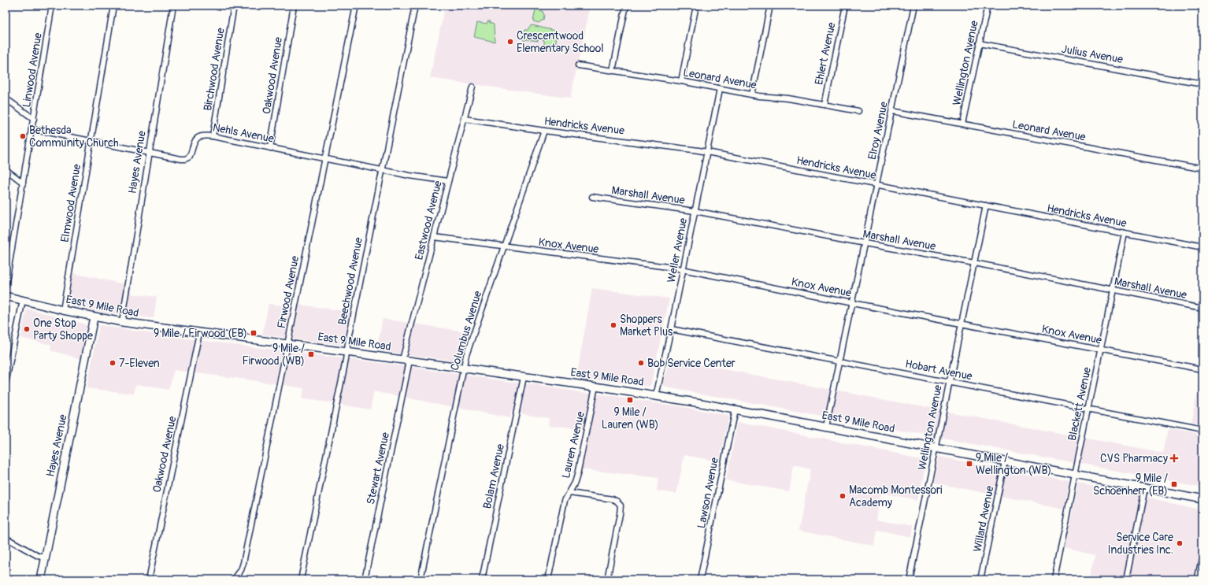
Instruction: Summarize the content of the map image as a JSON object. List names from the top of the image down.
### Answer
{
  "streets": {
    "main road": ["Hayes Avenue", "East 9 Mile Road"],
    "street": [
      "Ehlert Avenue",
      "Julius Avenue",
      "Wellington Avenue",
      "Birchwood Avenue",
      "Linwood Avenue",
      "Oakwood Avenue",
      "Leonard Avenue",
      "Hendricks Avenue",
      "Elroy Avenue",
      "Nehls Avenue",
      "Marshall Avenue",
      "Elmwood Avenue",
      "Eastwood Avenue",
      "Knox Avenue",
      "Weller Avenue",
      "Beechwood Avenue",
      "Firwood Avenue",
      "Columbus Avenue",
      "Hobart Avenue",
      "Blackett Avenue",
      "Lauren Avenue",
      "Stewart Avenue",
      "Bolam Avenue",
      "Lawson Avenue",
      "Willard Avenue"
    ]
  },
  "crossings": [
    ["Ehlert Avenue", "Leonard Avenue"],
    ["Julius Avenue", "Wellington Avenue"],
    ["Wellington Avenue", "Leonard Avenue"],
    ["Wellington Avenue", "Hendricks Avenue"],
    ["Wellington Avenue", "Marshall Avenue"],
    ["Wellington Avenue", "Knox Avenue"],
    ["Wellington Avenue", "East 9 Mile Road"],
    ["Wellington Avenue", "Hobart Avenue"],
    ["Birchwood Avenue", "Nehls Avenue"],
    ["Linwood Avenue", "Nehls Avenue"],
    ["Oakwood Avenue", "Nehls Avenue"],
    ["Oakwood Avenue", "East 9 Mile Road"],
    ["Leonard Avenue", "Elroy Avenue"],
    ["Leonard Avenue", "Weller Avenue"],
    ["Hendricks Avenue", "Elroy Avenue"],
    ["Hendricks Avenue", "Eastwood Avenue"],
    ["Hendricks Avenue", "Weller Avenue"],
    ["Hendricks Avenue", "Columbus Avenue"],
    ["Hendricks Avenue", "Blackett Avenue"],
    ["Elroy Avenue", "Marshall Avenue"],
    ["Elroy Avenue", "Knox Avenue"],
    ["Elroy Avenue", "East 9 Mile Road"],
    ["Elroy Avenue", "Hobart Avenue"],
    ["Nehls Avenue", "Hayes Avenue"],
    ["Nehls Avenue", "Elmwood Avenue"],
    ["Nehls Avenue", "Eastwood Avenue"],
    ["Nehls Avenue", "Beechwood Avenue"],
    ["Nehls Avenue", "Firwood Avenue"],
    ["Hayes Avenue", "East 9 Mile Road"],
    ["Marshall Avenue", "Weller Avenue"],
    ["Marshall Avenue", "Blackett Avenue"],
    ["Elmwood Avenue", "East 9 Mile Road"],
    ["Eastwood Avenue", "Knox Avenue"],
    ["Eastwood Avenue", "East 9 Mile Road"],
    ["Eastwood Avenue", "Stewart Avenue"],
    ["Knox Avenue", "Weller Avenue"],
    ["Knox Avenue", "Columbus Avenue"],
    ["Knox Avenue", "Blackett Avenue"],
    ["Weller Avenue", "East 9 Mile Road"],
    ["Weller Avenue", "Hobart Avenue"],
    ["Beechwood Avenue", "East 9 Mile Road"],
    ["Firwood Avenue", "East 9 Mile Road"],
    ["East 9 Mile Road", "Columbus Avenue"],
    ["East 9 Mile Road", "Blackett Avenue"],
    ["East 9 Mile Road", "Lauren Avenue"],
    ["East 9 Mile Road", "Stewart Avenue"],
    ["East 9 Mile Road", "Bolam Avenue"],
    ["East 9 Mile Road", "Lawson Avenue"],
    ["East 9 Mile Road", "Willard Avenue"],
    ["Hobart Avenue", "Blackett Avenue"]
  ],
  "places": {
    "other": [
      "Crescentwood Elementary School",
      "Bethesda Community Church",
      "Shoppers Market Plus",
      "One Stop Party Shoppe",
      "7-Eleven",
      "Bob Service Center",
      "Macomb Montessori Academy",
      "Service Care Industries Inc."
    ],
    "transit": [
      "9 Mile / Firwood (EB)",
      "9 Mile / Firwood (WB)",
      "9 Mile / Lauren (WB)",
      "9 Mile / Wellington (WB)",
      "9 Mile / Schoenherr (EB)"
    ],
    "health": ["CVS Pharmacy"]
  }
}
